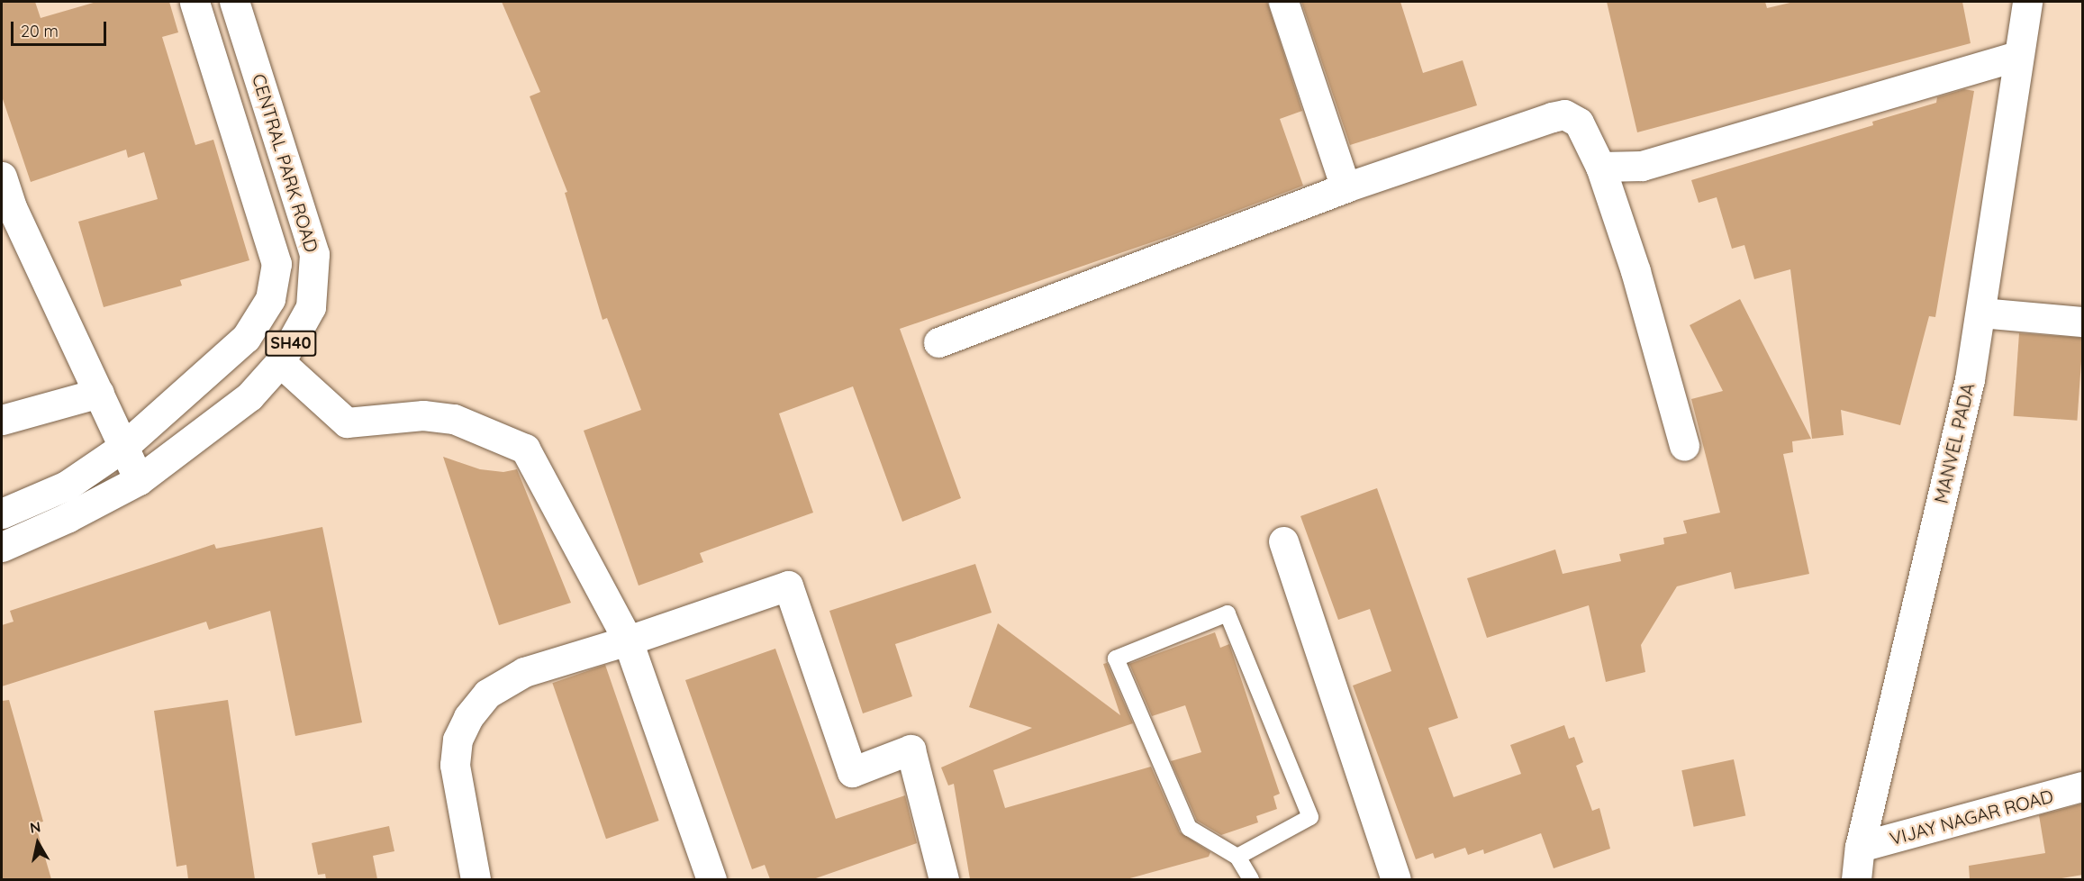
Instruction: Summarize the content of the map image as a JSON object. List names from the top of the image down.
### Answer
{
  "streets": {
    "street": [
      "CENTRAL PARK ROAD",
      "SH40",
      "MANVEL PADA",
      "VIJAY NAGAR ROAD"
    ]
  },
  "crossings": [
    ["MANVEL PADA", "VIJAY NAGAR ROAD"]
  ],
  "scale_bar": "20 m",
  "north": "top"
}
